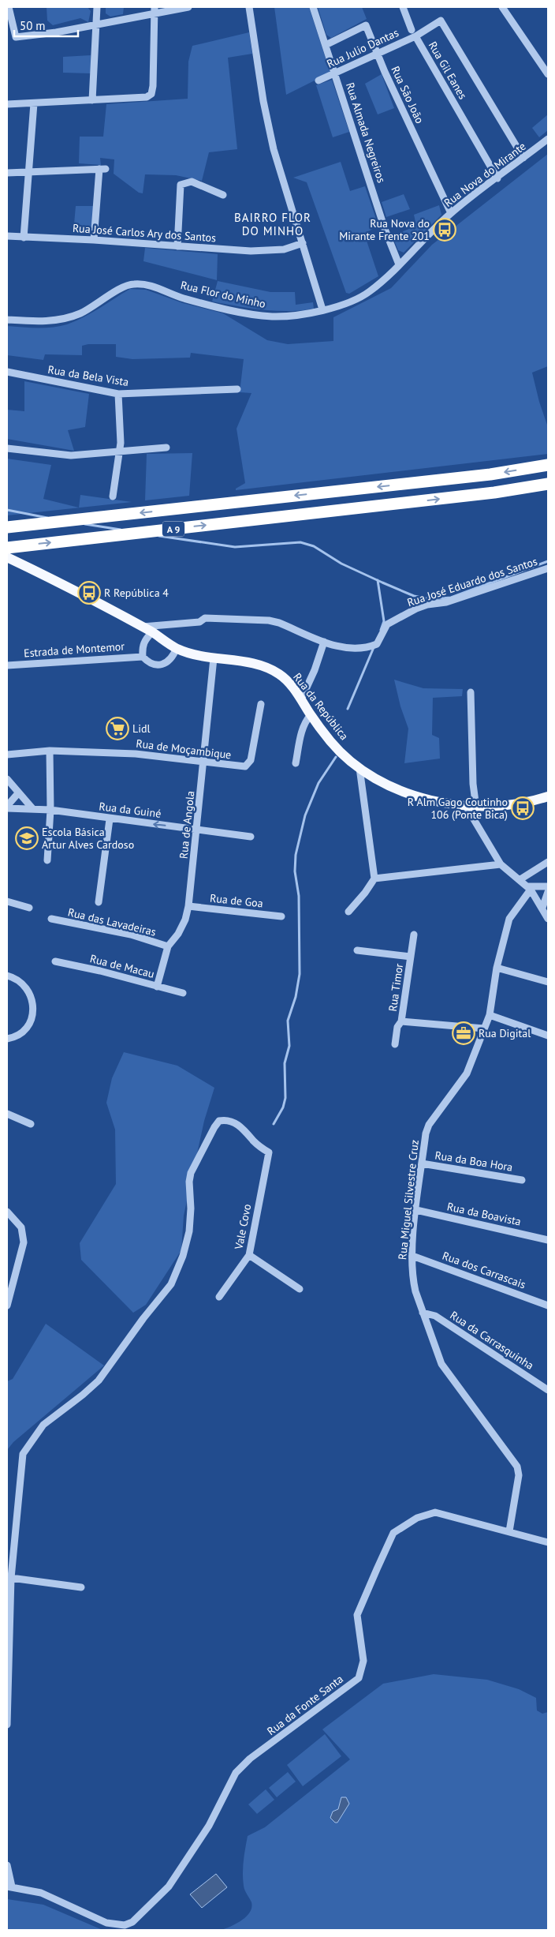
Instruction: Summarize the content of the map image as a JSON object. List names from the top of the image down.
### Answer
{
  "streets": {
    "highway": ["A 9"],
    "main road": ["Rua da República"],
    "street": [
      "Rua Julio Dantas",
      "Rua Gil Eanes",
      "Rua São João",
      "Rua Almada Negreiros",
      "Rua Nova do Mirante",
      "Rua José Carlos Ary dos Santos",
      "Rua Flor do Minho",
      "Rua da Bela Vista",
      "Rua José Eduardo dos Santos",
      "Estrada de Montemor",
      "Rua de Moçambique",
      "Rua da Guiné",
      "Rua de Angola",
      "Rua de Goa",
      "Rua das Lavadeiras",
      "Rua de Macau",
      "Rua Timor",
      "Rua da Boa Hora",
      "Rua Miguel Silvestre Cruz",
      "Rua da Boavista",
      "Vale Covo",
      "Rua dos Carrascais",
      "Rua da Carrasquinha",
      "Rua da Fonte Santa"
    ]
  },
  "crossings": [
    ["Rua Julio Dantas", "Rua Gil Eanes"],
    ["Rua Julio Dantas", "Rua São João"],
    ["Rua Julio Dantas", "Rua Almada Negreiros"],
    ["Rua Gil Eanes", "Rua Nova do Mirante"],
    ["Rua São João", "Rua Almada Negreiros"],
    ["Rua São João", "Rua Nova do Mirante"],
    ["Rua Almada Negreiros", "Rua Nova do Mirante"],
    ["Rua Nova do Mirante", "Rua Flor do Minho"],
    ["Rua José Eduardo dos Santos", "Rua da República"],
    ["Estrada de Montemor", "Rua da República"],
    ["Rua da República", "Rua de Angola"],
    ["Rua de Moçambique", "Rua de Angola"],
    ["Rua da Guiné", "Rua de Angola"],
    ["Rua de Angola", "Rua de Goa"],
    ["Rua de Angola", "Rua das Lavadeiras"],
    ["Rua de Angola", "Rua de Macau"],
    ["Rua Timor", "Rua Miguel Silvestre Cruz"],
    ["Rua da Boa Hora", "Rua Miguel Silvestre Cruz"],
    ["Rua Miguel Silvestre Cruz", "Rua da Boavista"],
    ["Rua Miguel Silvestre Cruz", "Rua dos Carrascais"],
    ["Rua Miguel Silvestre Cruz", "Rua da Carrasquinha"],
    ["Rua Miguel Silvestre Cruz", "Rua da Fonte Santa"]
  ],
  "one_way": ["Rua da Guiné"],
  "districts": ["BAIRRO FLOR DO MINHO"],
  "places": {
    "bus stop": ["Rua Nova do Mirante Frente 201", "R República 4", "R Alm Gago Coutinho 106 (Ponte Bica)"],
    "supermarket": ["Lidl"],
    "school or university": ["Escola Básica Artur Alves Cardoso"],
    "office": ["Rua Digital"]
  },
  "scale_bar": "50 m"
}
